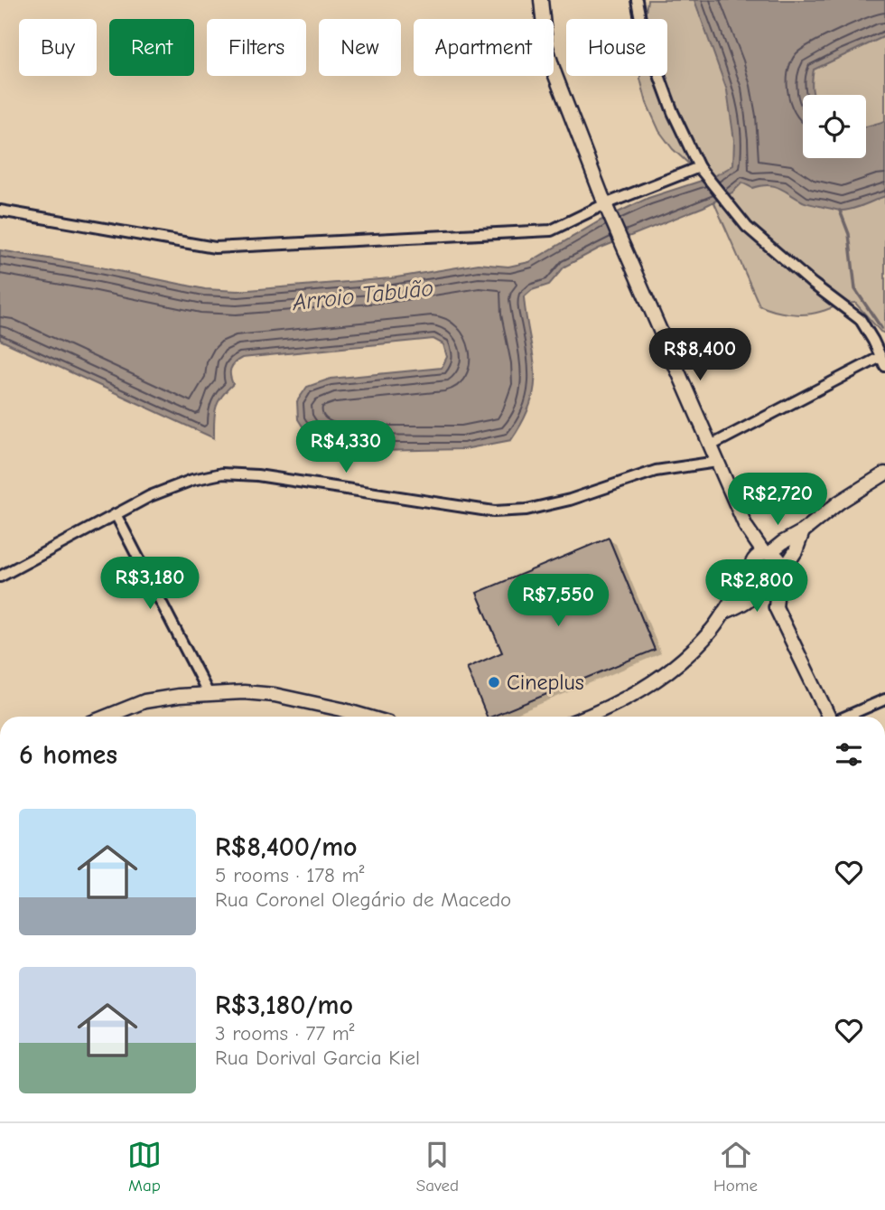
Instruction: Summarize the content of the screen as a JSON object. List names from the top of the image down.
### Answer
{
  "water": ["Arroio Tabuão"],
  "places": ["Cineplus"],
  "page": {
    "chip": [
      "Buy",
      "Rent",
      "Filters",
      "New",
      "Apartment",
      "House"
    ],
    "price": [
      "R$8,400",
      "R$4,330",
      "R$2,720",
      "R$3,180",
      "R$2,800",
      "R$7,550"
    ],
    "heading": "6 homes",
    "list": [
      {
        "name": "R$8,400/mo",
        "note": "5 rooms · 178 m² · Rua Coronel Olegário de Macedo"
      },
      {
        "name": "R$3,180/mo",
        "note": "3 rooms · 77 m² · Rua Dorival Garcia Kiel"
      }
    ],
    "tabs": ["Map", "Saved", "Home"]
  }
}
